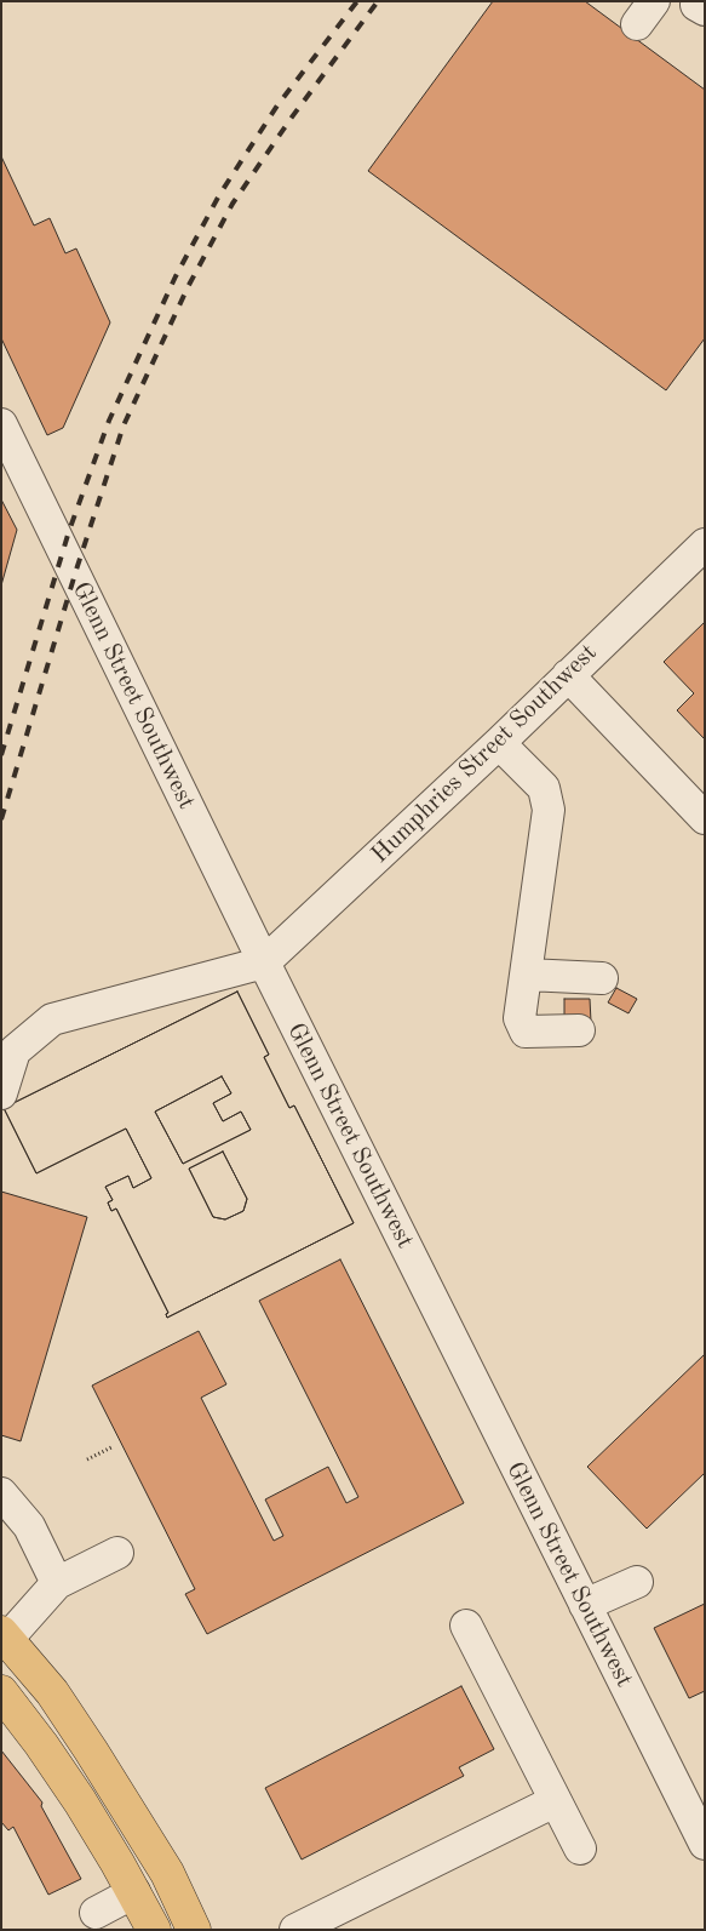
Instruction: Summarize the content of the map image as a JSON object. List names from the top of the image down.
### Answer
{
  "streets": {
    "street": ["Glenn Street Southwest", "Humphries Street Southwest"]
  },
  "crossings": [
    ["Glenn Street Southwest", "Humphries Street Southwest"]
  ]
}
